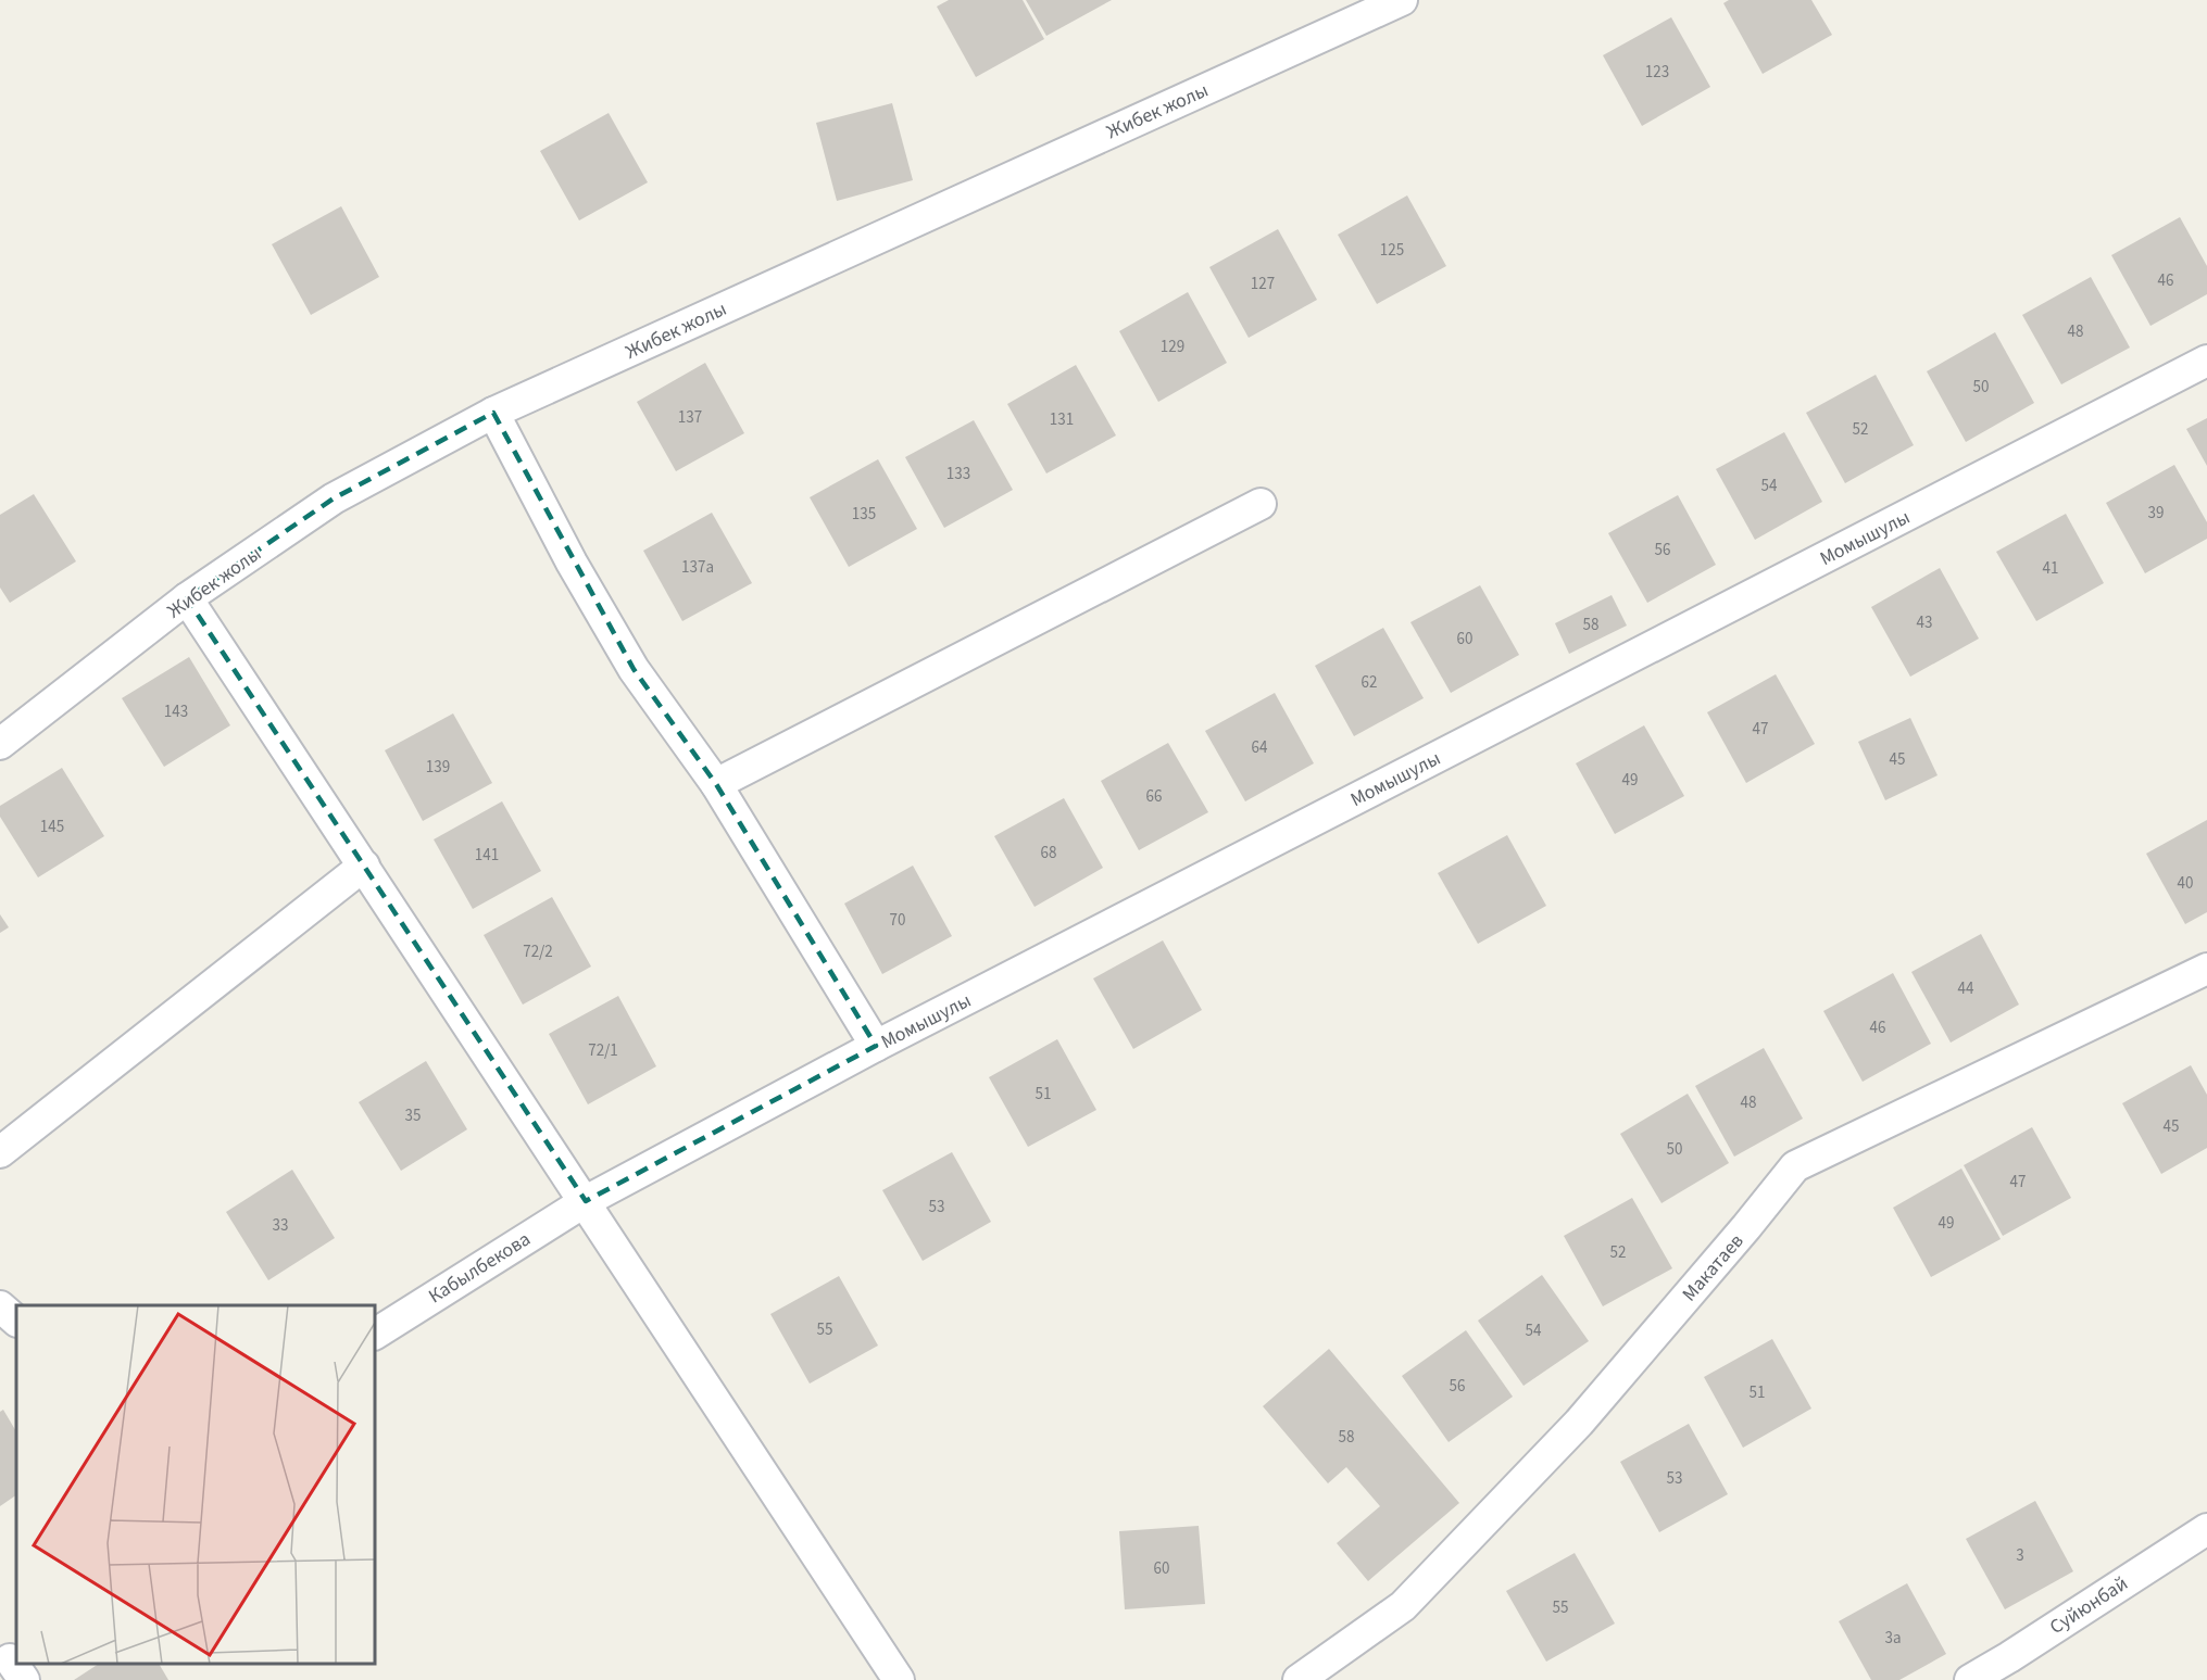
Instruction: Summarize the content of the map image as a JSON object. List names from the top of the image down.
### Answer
{
  "streets": {
    "street": [
      "Жибек жолы",
      "Момышулы",
      "Кабылбекова",
      "Макатаев",
      "Суйюнбай"
    ]
  },
  "crossings": [
    ["Момышулы", "Кабылбекова"]
  ],
  "house_numbers": [
    "123",
    "125",
    "46",
    "127",
    "48",
    "129",
    "50",
    "137",
    "131",
    "52",
    "133",
    "54",
    "39",
    "135",
    "56",
    "137а",
    "41",
    "43",
    "58",
    "60",
    "62",
    "143",
    "47",
    "64",
    "45",
    "139",
    "49",
    "66",
    "145",
    "68",
    "141",
    "40",
    "70",
    "72/2",
    "44",
    "46",
    "72/1",
    "51",
    "48",
    "35",
    "45",
    "50",
    "47",
    "53",
    "49",
    "33",
    "52",
    "55",
    "54",
    "56",
    "51",
    "58",
    "53",
    "3",
    "60",
    "55",
    "3а"
  ]
}
